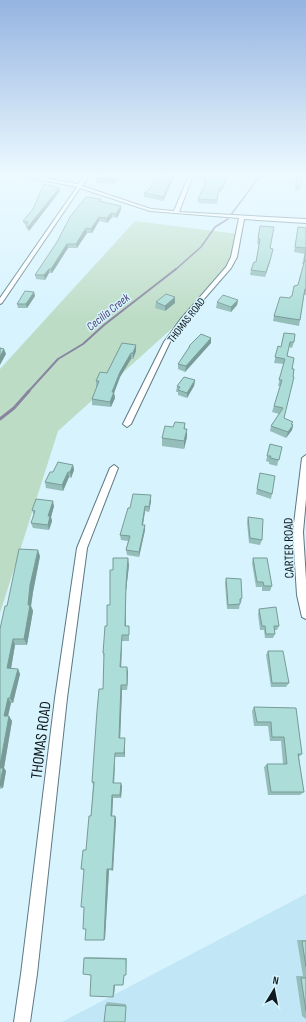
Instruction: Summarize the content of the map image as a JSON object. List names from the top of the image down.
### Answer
{
  "streets": {
    "street": ["THOMAS ROAD", "CARTER ROAD"]
  },
  "water": ["Cecilia Creek"],
  "north": "top"
}
